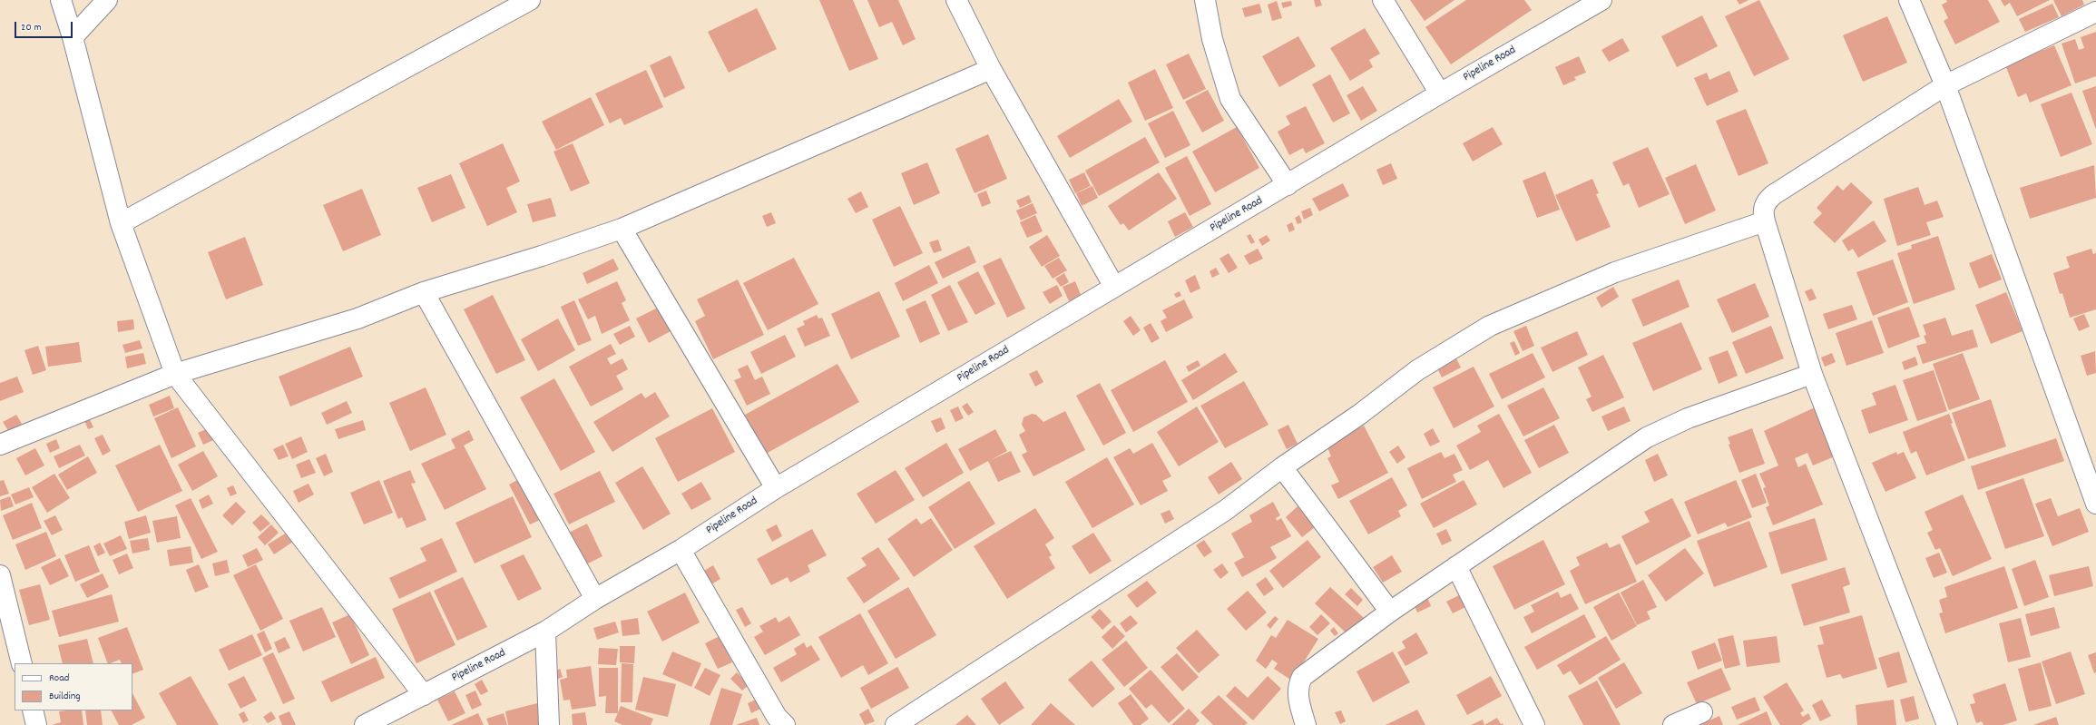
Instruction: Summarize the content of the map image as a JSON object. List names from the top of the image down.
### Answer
{
  "streets": {
    "street": ["Pipeline Road"]
  },
  "legend": ["Road", "Building"],
  "scale_bar": "20 m"
}
